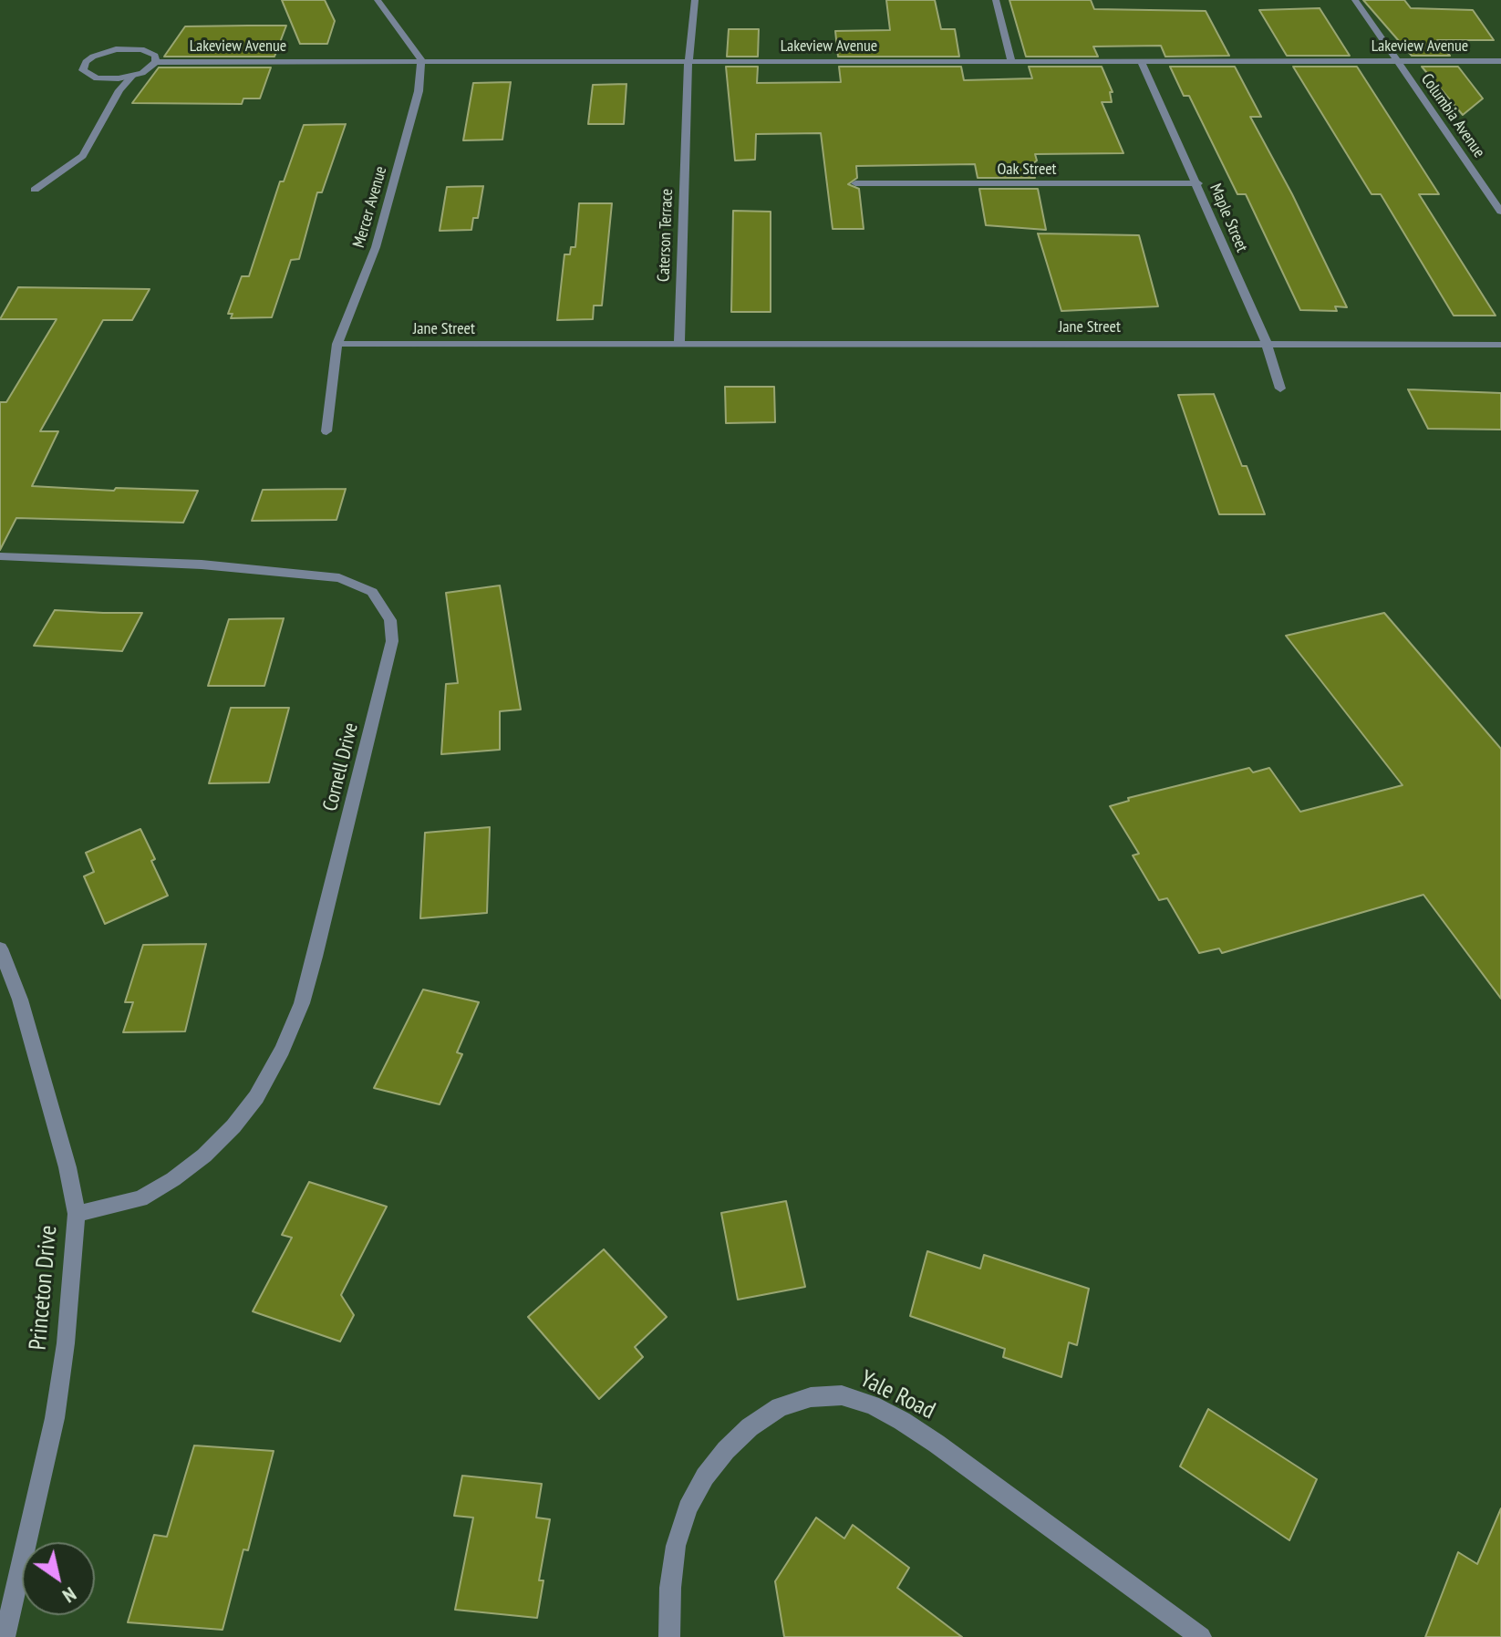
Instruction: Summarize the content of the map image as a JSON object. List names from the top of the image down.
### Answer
{
  "streets": {
    "street": [
      "Lakeview Avenue",
      "Columbia Avenue",
      "Oak Street",
      "Mercer Avenue",
      "Maple Street",
      "Caterson Terrace",
      "Jane Street",
      "Cornell Drive",
      "Princeton Drive",
      "Yale Road"
    ]
  },
  "crossings": [
    ["Lakeview Avenue", "Columbia Avenue"],
    ["Lakeview Avenue", "Mercer Avenue"],
    ["Lakeview Avenue", "Maple Street"],
    ["Lakeview Avenue", "Caterson Terrace"],
    ["Oak Street", "Maple Street"],
    ["Mercer Avenue", "Jane Street"],
    ["Maple Street", "Jane Street"],
    ["Caterson Terrace", "Jane Street"],
    ["Cornell Drive", "Princeton Drive"]
  ],
  "north": "bottom right"
}
